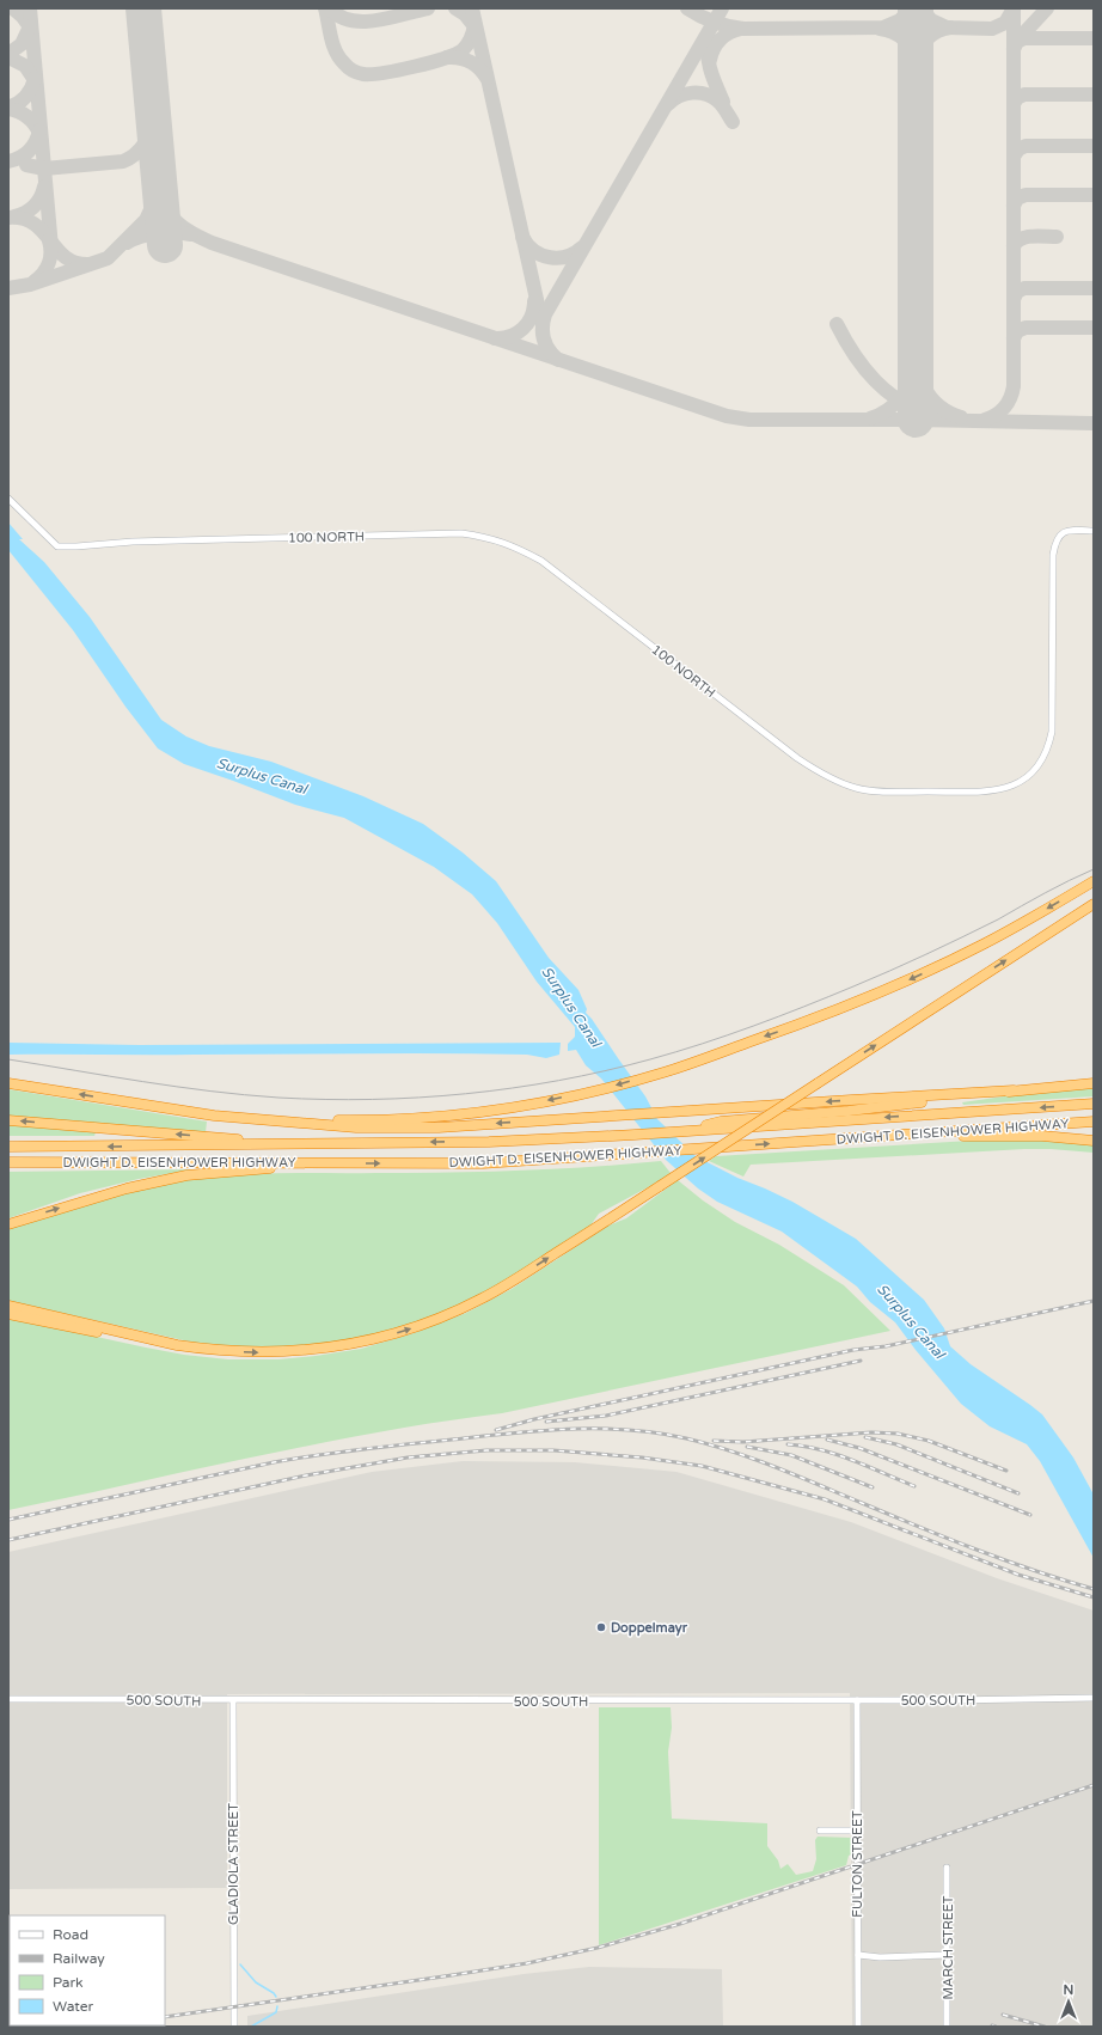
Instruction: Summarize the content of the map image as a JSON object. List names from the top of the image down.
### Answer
{
  "streets": {
    "highway": ["DWIGHT D. EISENHOWER HIGHWAY"],
    "street": [
      "100 NORTH",
      "500 SOUTH",
      "GLADIOLA STREET",
      "FULTON STREET",
      "MARCH STREET"
    ]
  },
  "crossings": [
    ["500 SOUTH", "GLADIOLA STREET"],
    ["500 SOUTH", "FULTON STREET"]
  ],
  "water": ["Surplus Canal"],
  "places": ["Doppelmayr"],
  "legend": [
    "Road",
    "Railway",
    "Park",
    "Water"
  ],
  "north": "top"
}
